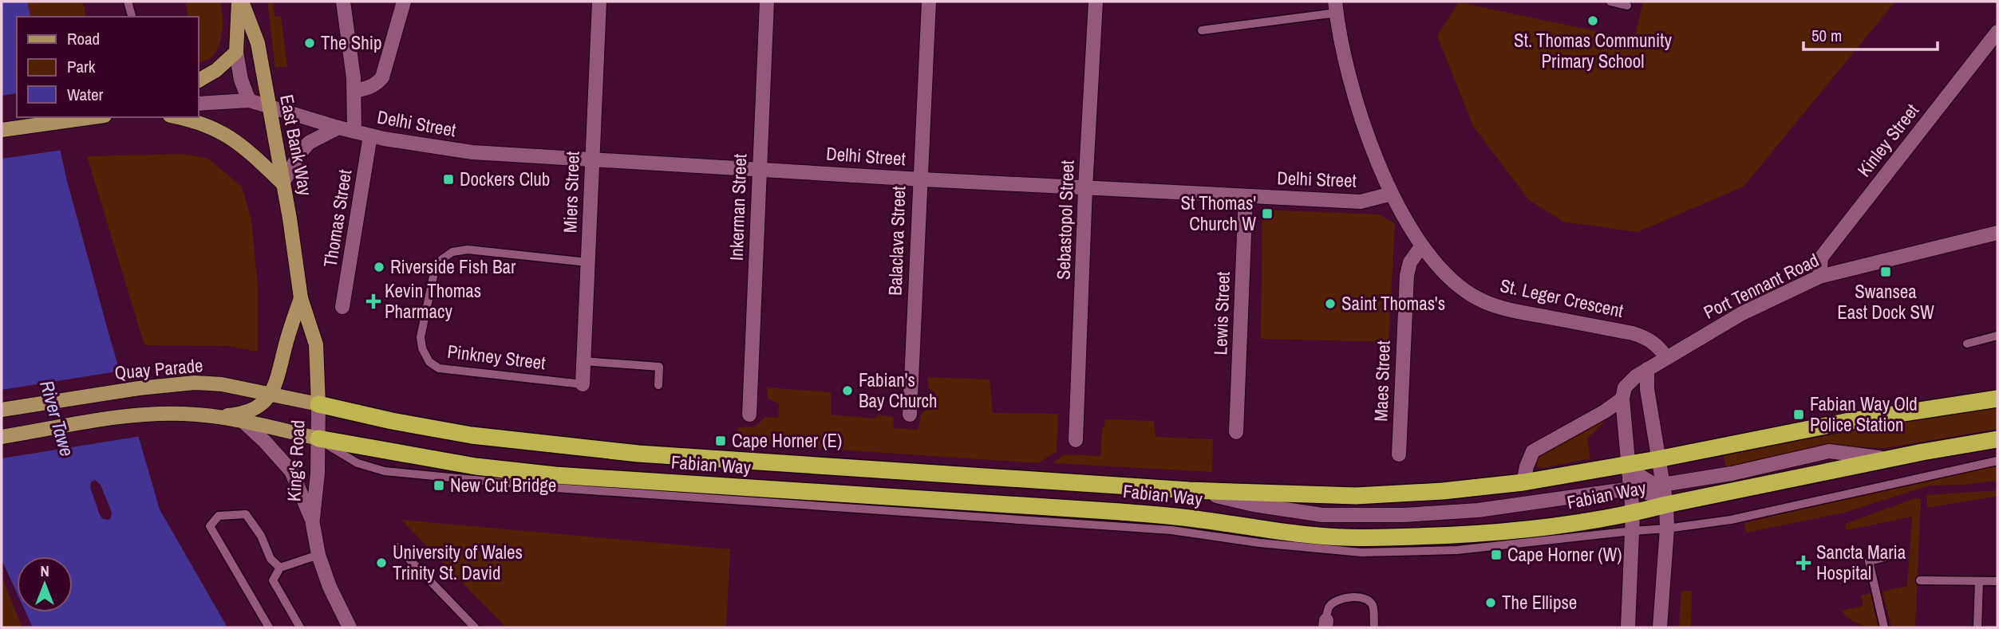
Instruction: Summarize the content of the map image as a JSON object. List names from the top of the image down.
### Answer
{
  "streets": {
    "highway": ["Fabian Way"],
    "main road": ["East Bank Way", "Quay Parade"],
    "street": [
      "Delhi Street",
      "Kinley Street",
      "Miers Street",
      "Inkerman Street",
      "Thomas Street",
      "Sebastopol Street",
      "Balaclava Street",
      "Port Tennant Road",
      "St. Leger Crescent",
      "Lewis Street",
      "Maes Street",
      "King's Road"
    ],
    "lane": ["Pinkney Street"]
  },
  "crossings": [
    ["Delhi Street", "East Bank Way"],
    ["Delhi Street", "Miers Street"],
    ["Delhi Street", "Inkerman Street"],
    ["Delhi Street", "Thomas Street"],
    ["Delhi Street", "Sebastopol Street"],
    ["Delhi Street", "Balaclava Street"],
    ["Delhi Street", "St. Leger Crescent"],
    ["Delhi Street", "Lewis Street"],
    ["Kinley Street", "Port Tennant Road"],
    ["East Bank Way", "Quay Parade"],
    ["East Bank Way", "King's Road"],
    ["East Bank Way", "Fabian Way"],
    ["Miers Street", "Pinkney Street"],
    ["Port Tennant Road", "St. Leger Crescent"],
    ["Port Tennant Road", "Fabian Way"],
    ["St. Leger Crescent", "Maes Street"],
    ["Quay Parade", "King's Road"],
    ["Quay Parade", "Fabian Way"],
    ["King's Road", "Fabian Way"]
  ],
  "water": ["River Tawe"],
  "places": {
    "other": [
      "St. Thomas Community Primary School",
      "The Ship",
      "Riverside Fish Bar",
      "Saint Thomas's",
      "Fabian's Bay Church",
      "University of Wales Trinity St. David",
      "The Ellipse"
    ],
    "transit": [
      "Dockers Club",
      "St Thomas' Church W",
      "Swansea East Dock SW",
      "Fabian Way Old Police Station",
      "Cape Horner (E)",
      "New Cut Bridge",
      "Cape Horner (W)"
    ],
    "health": ["Kevin Thomas Pharmacy", "Sancta Maria Hospital"]
  },
  "legend": ["Road", "Park", "Water"],
  "scale_bar": "50 m",
  "north": "top"
}
